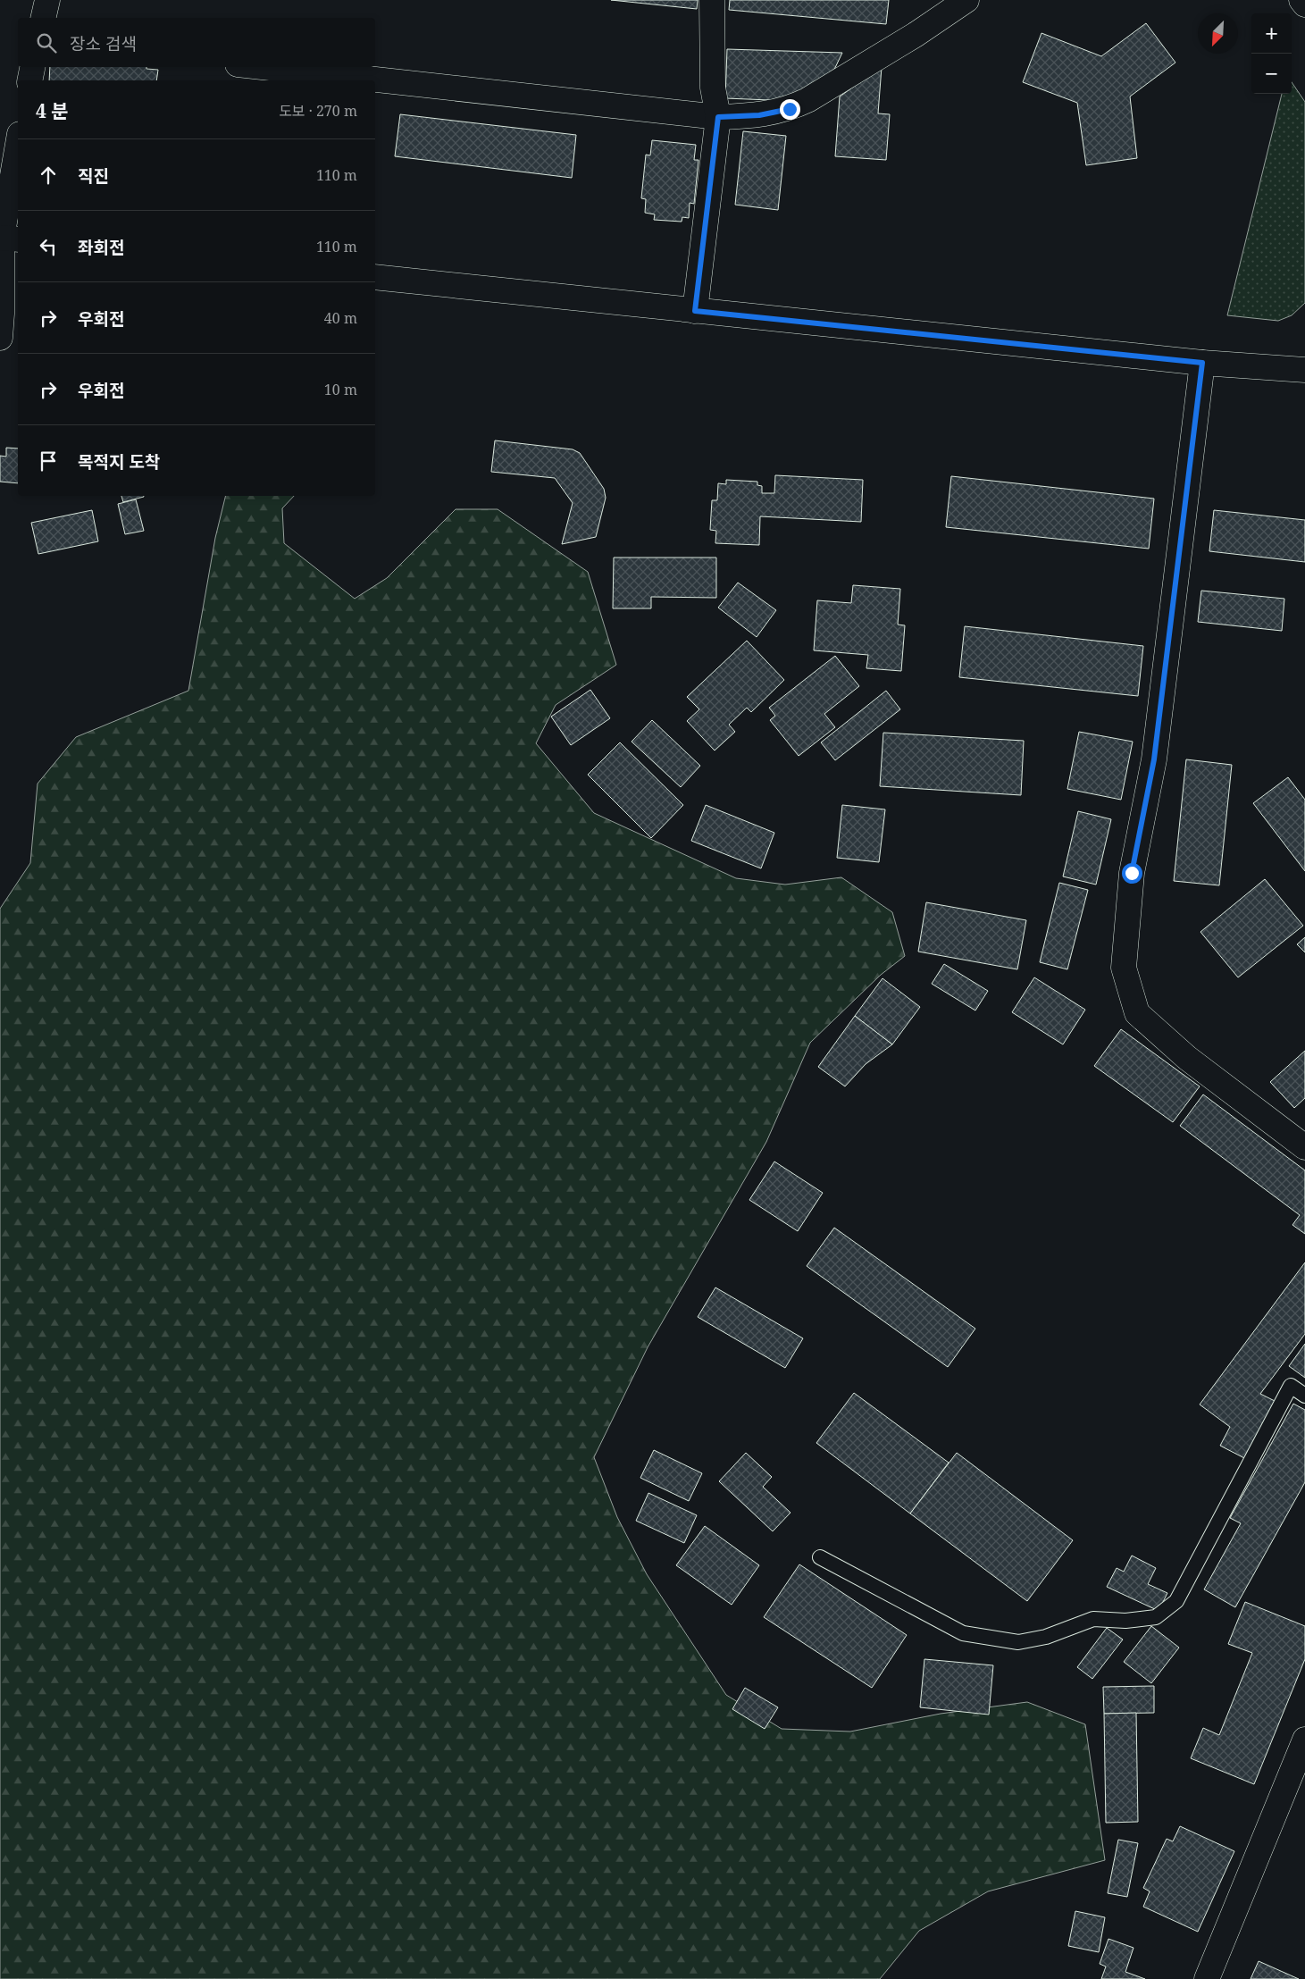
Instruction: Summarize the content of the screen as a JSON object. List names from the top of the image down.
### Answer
{
  "north": "bottom left",
  "page": {
    "map_buttons": ["+", "−"],
    "search": "장소 검색",
    "heading": ["4 분", "도보 · 270 m"],
    "list": [
      ["직진", "110 m"],
      ["좌회전", "110 m"],
      ["우회전", "40 m"],
      ["우회전", "10 m"],
      "목적지 도착"
    ]
  }
}
